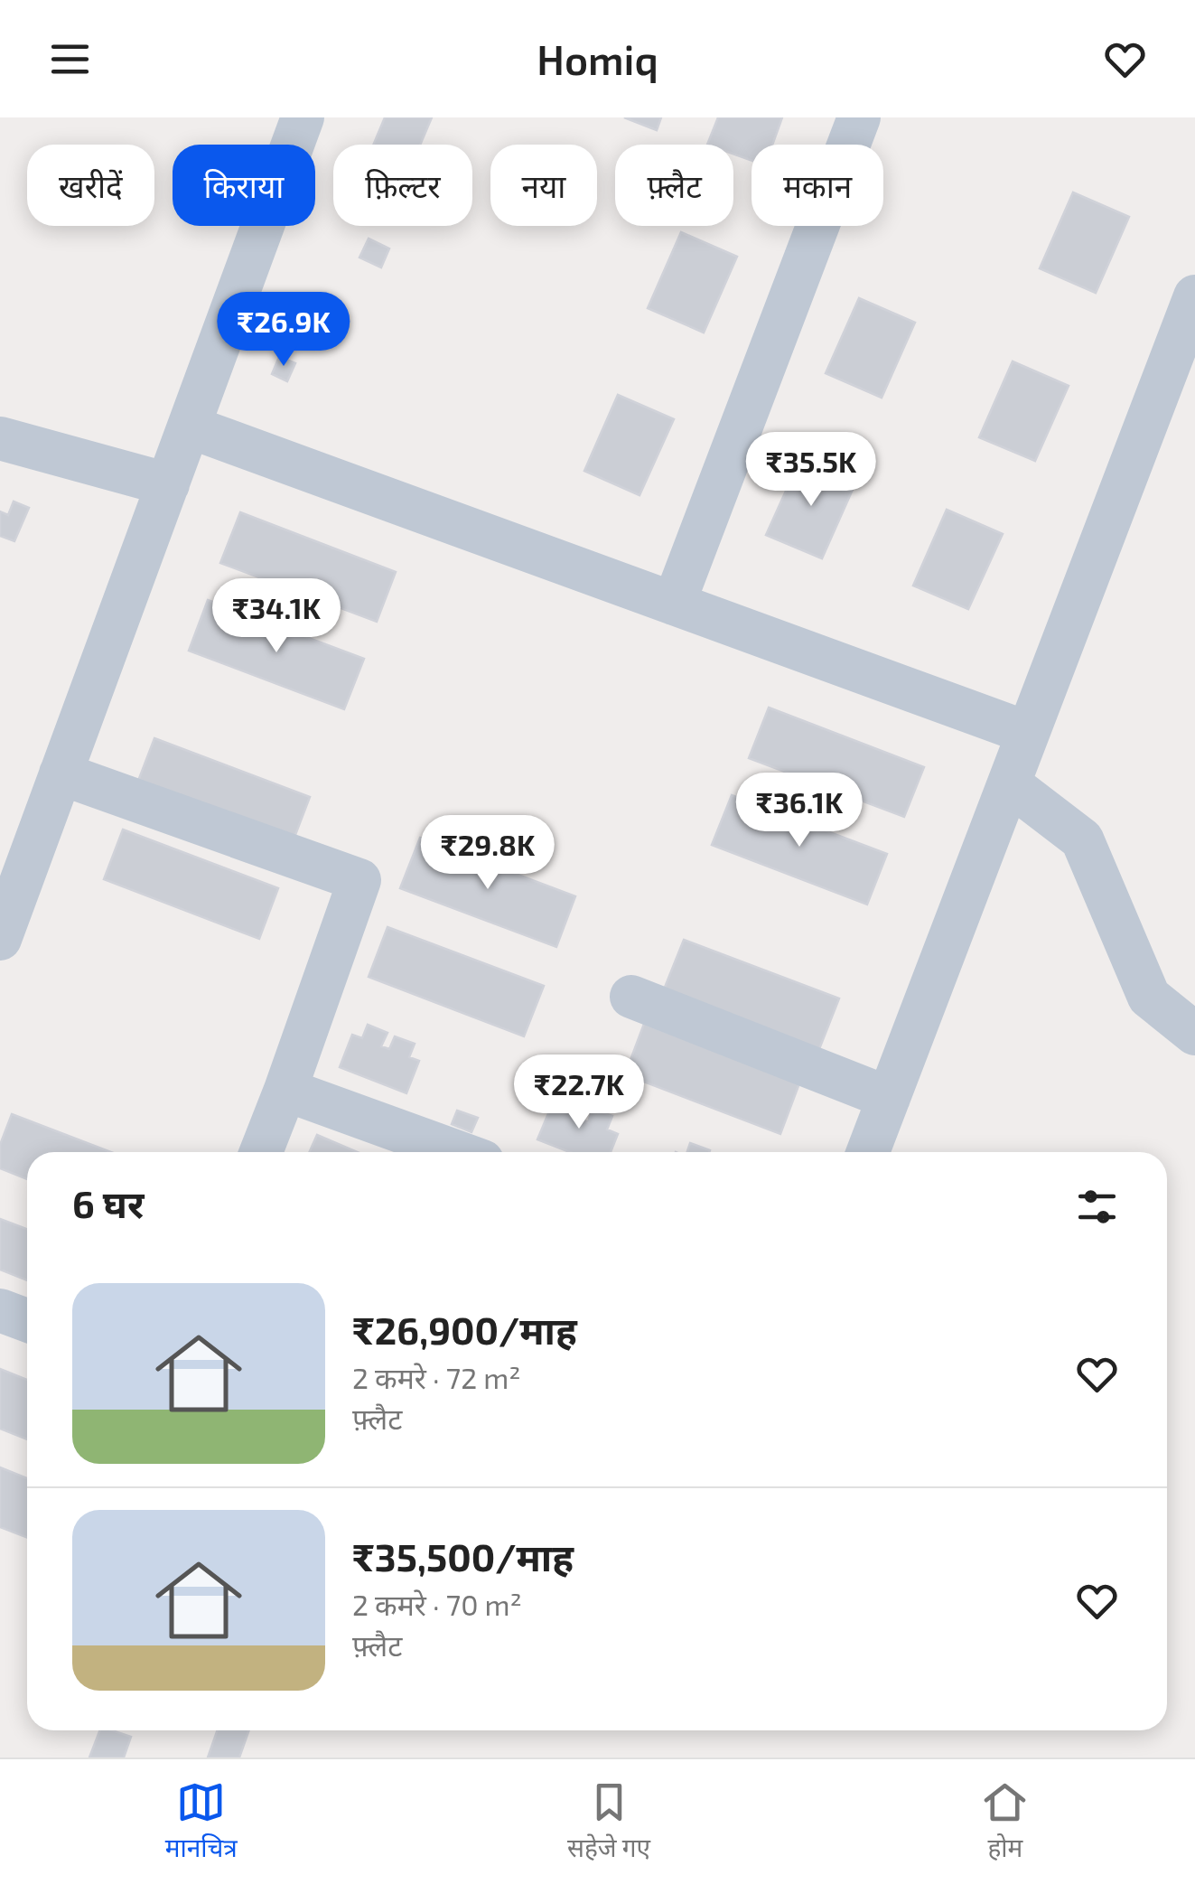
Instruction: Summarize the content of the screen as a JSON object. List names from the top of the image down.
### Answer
{
  "page": {
    "header": "Homiq",
    "chip": [
      "खरीदें",
      "किराया",
      "फ़िल्टर",
      "नया",
      "फ़्लैट",
      "मकान"
    ],
    "price": [
      "₹26.9K",
      "₹35.5K",
      "₹34.1K",
      "₹36.1K",
      "₹29.8K",
      "₹22.7K"
    ],
    "heading": "6 घर",
    "list": [
      {
        "name": "₹26,900/माह",
        "note": "2 कमरे · 72 m² · फ़्लैट"
      },
      {
        "name": "₹35,500/माह",
        "note": "2 कमरे · 70 m² · फ़्लैट"
      }
    ],
    "tabs": ["मानचित्र", "सहेजे गए", "होम"]
  }
}
